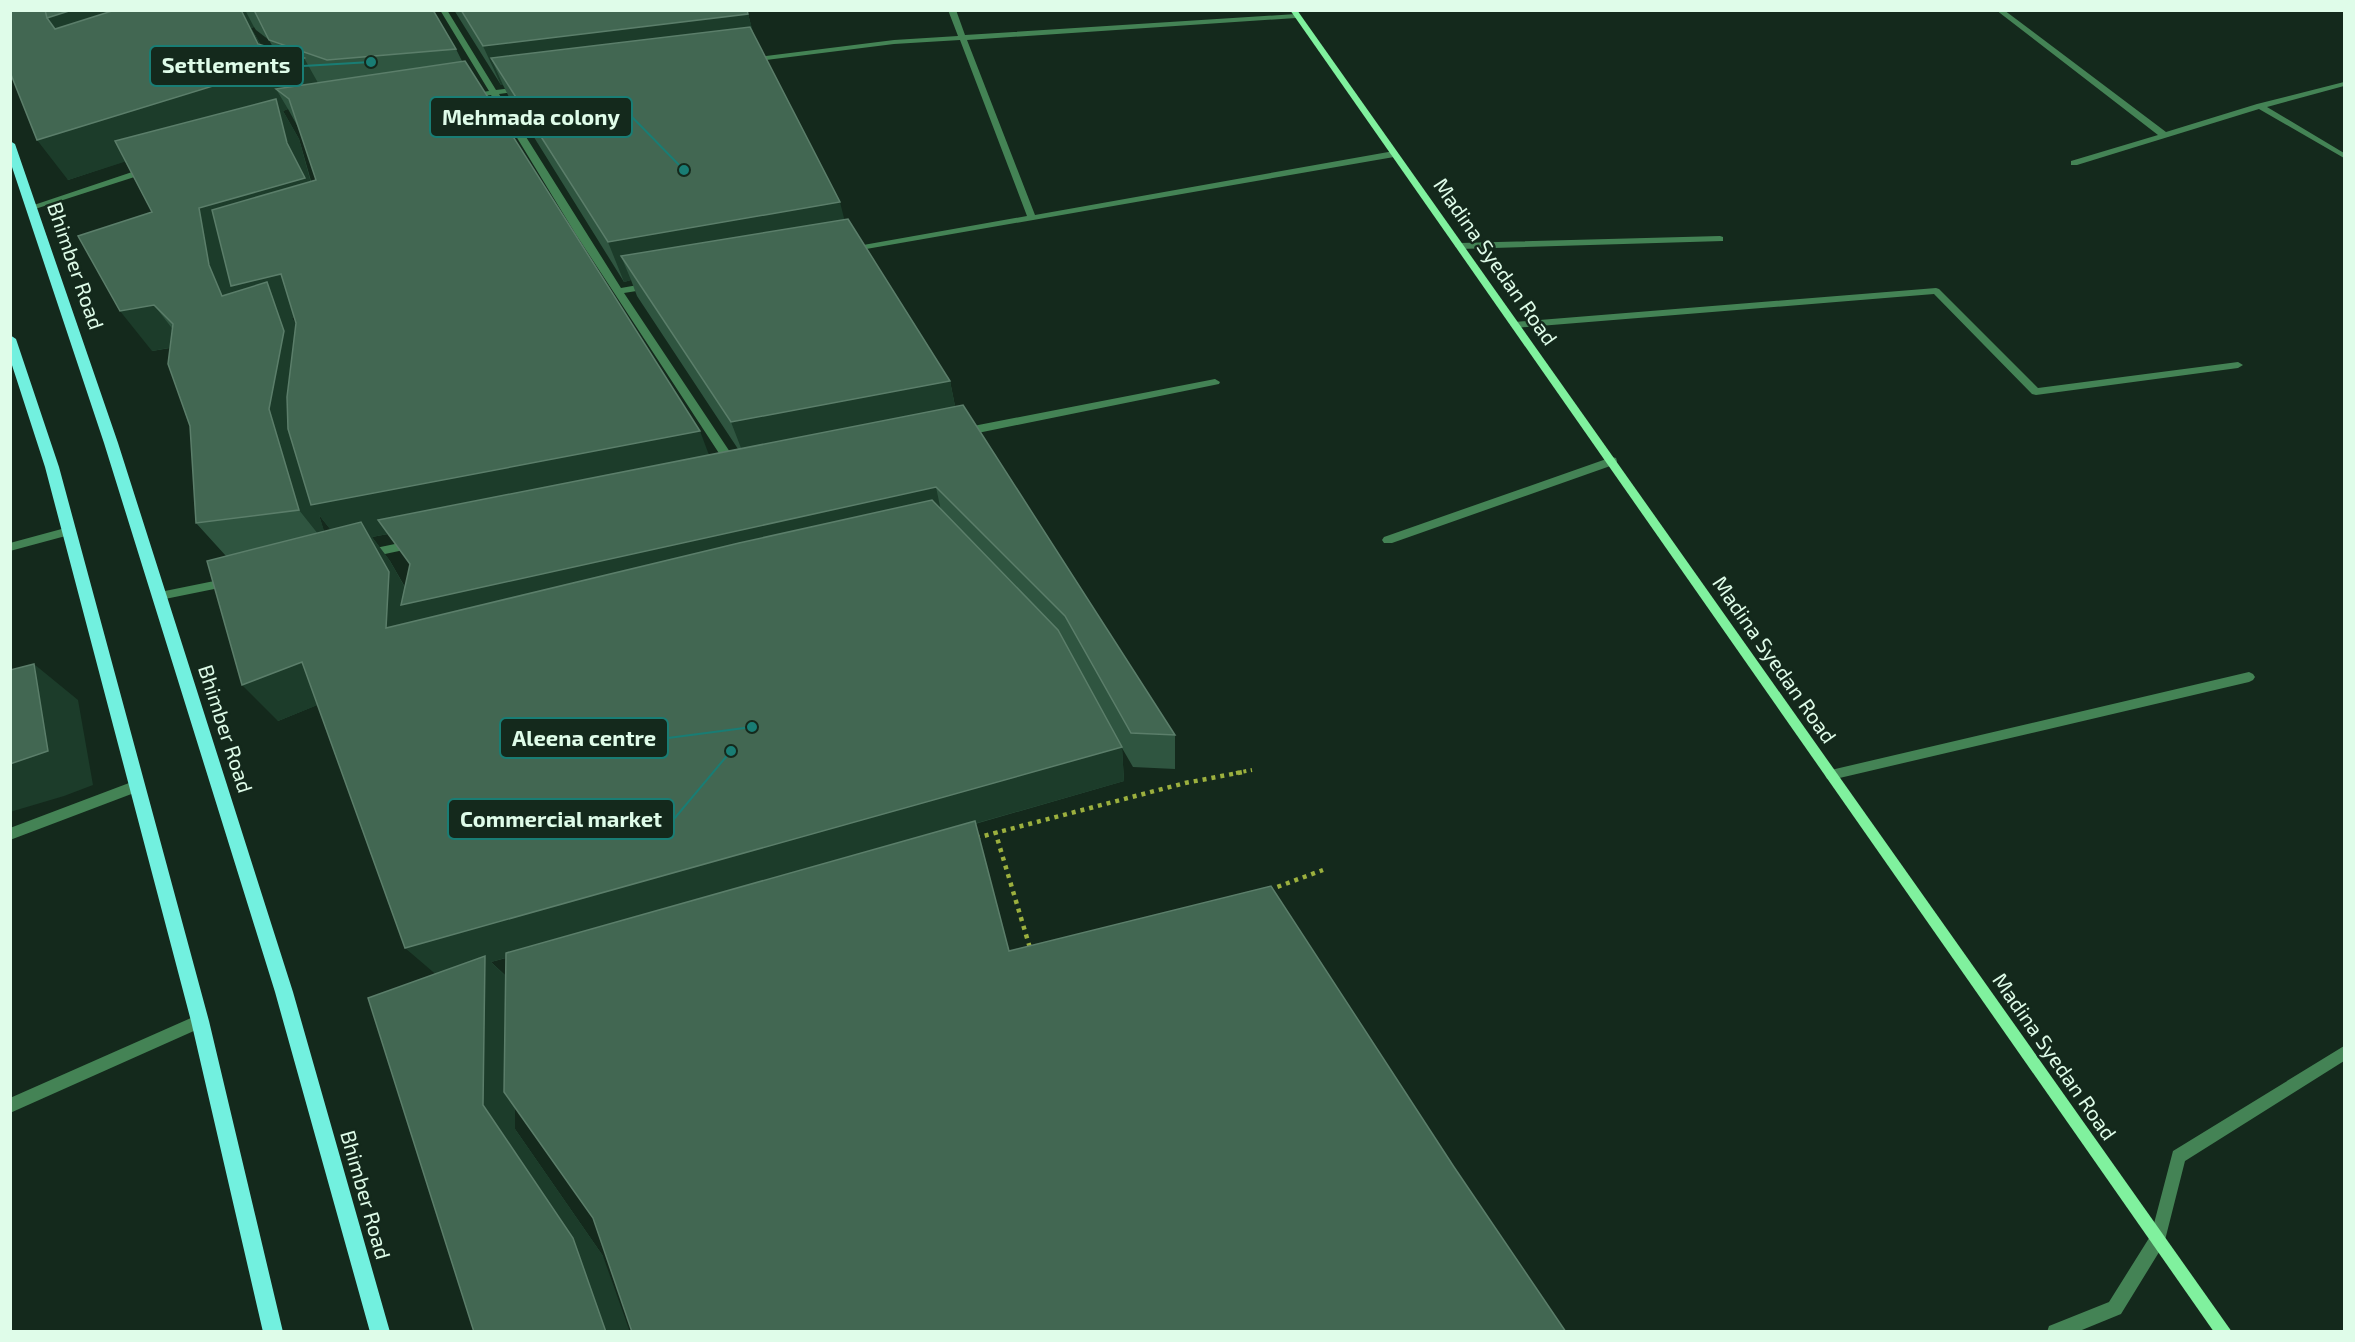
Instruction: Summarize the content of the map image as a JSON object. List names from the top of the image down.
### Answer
{
  "streets": {
    "main road": ["Madina Syedan Road", "Bhimber Road"]
  },
  "places": [
    "Settlements",
    "Mehmada colony",
    "Aleena centre",
    "Commercial market"
  ]
}
